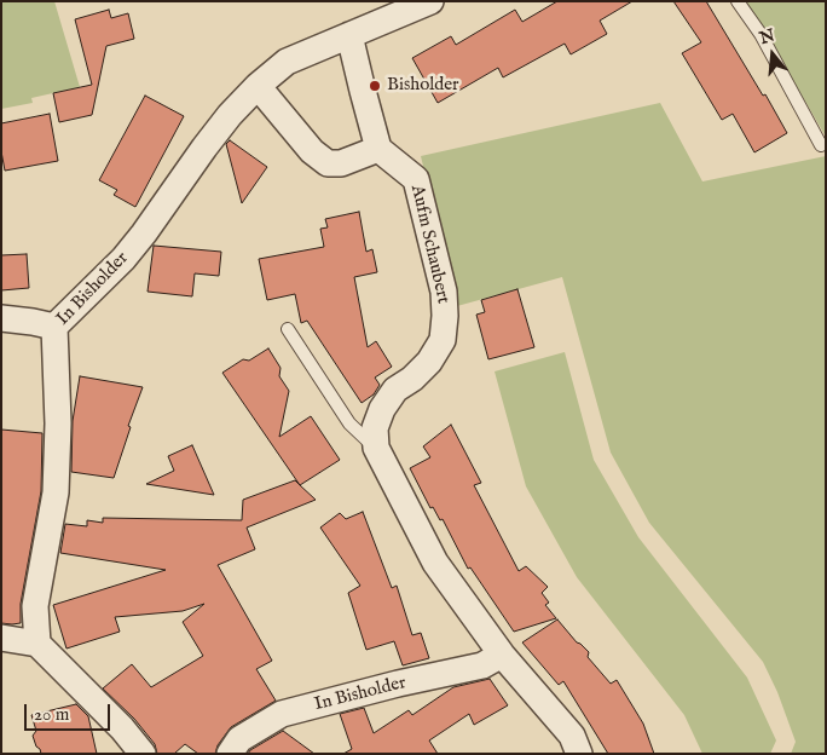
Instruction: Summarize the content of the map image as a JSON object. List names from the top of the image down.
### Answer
{
  "streets": {
    "street": ["Aufm Schaubert", "In Bisholder"]
  },
  "places": ["Bisholder"],
  "scale_bar": "20 m",
  "north": "top"
}
